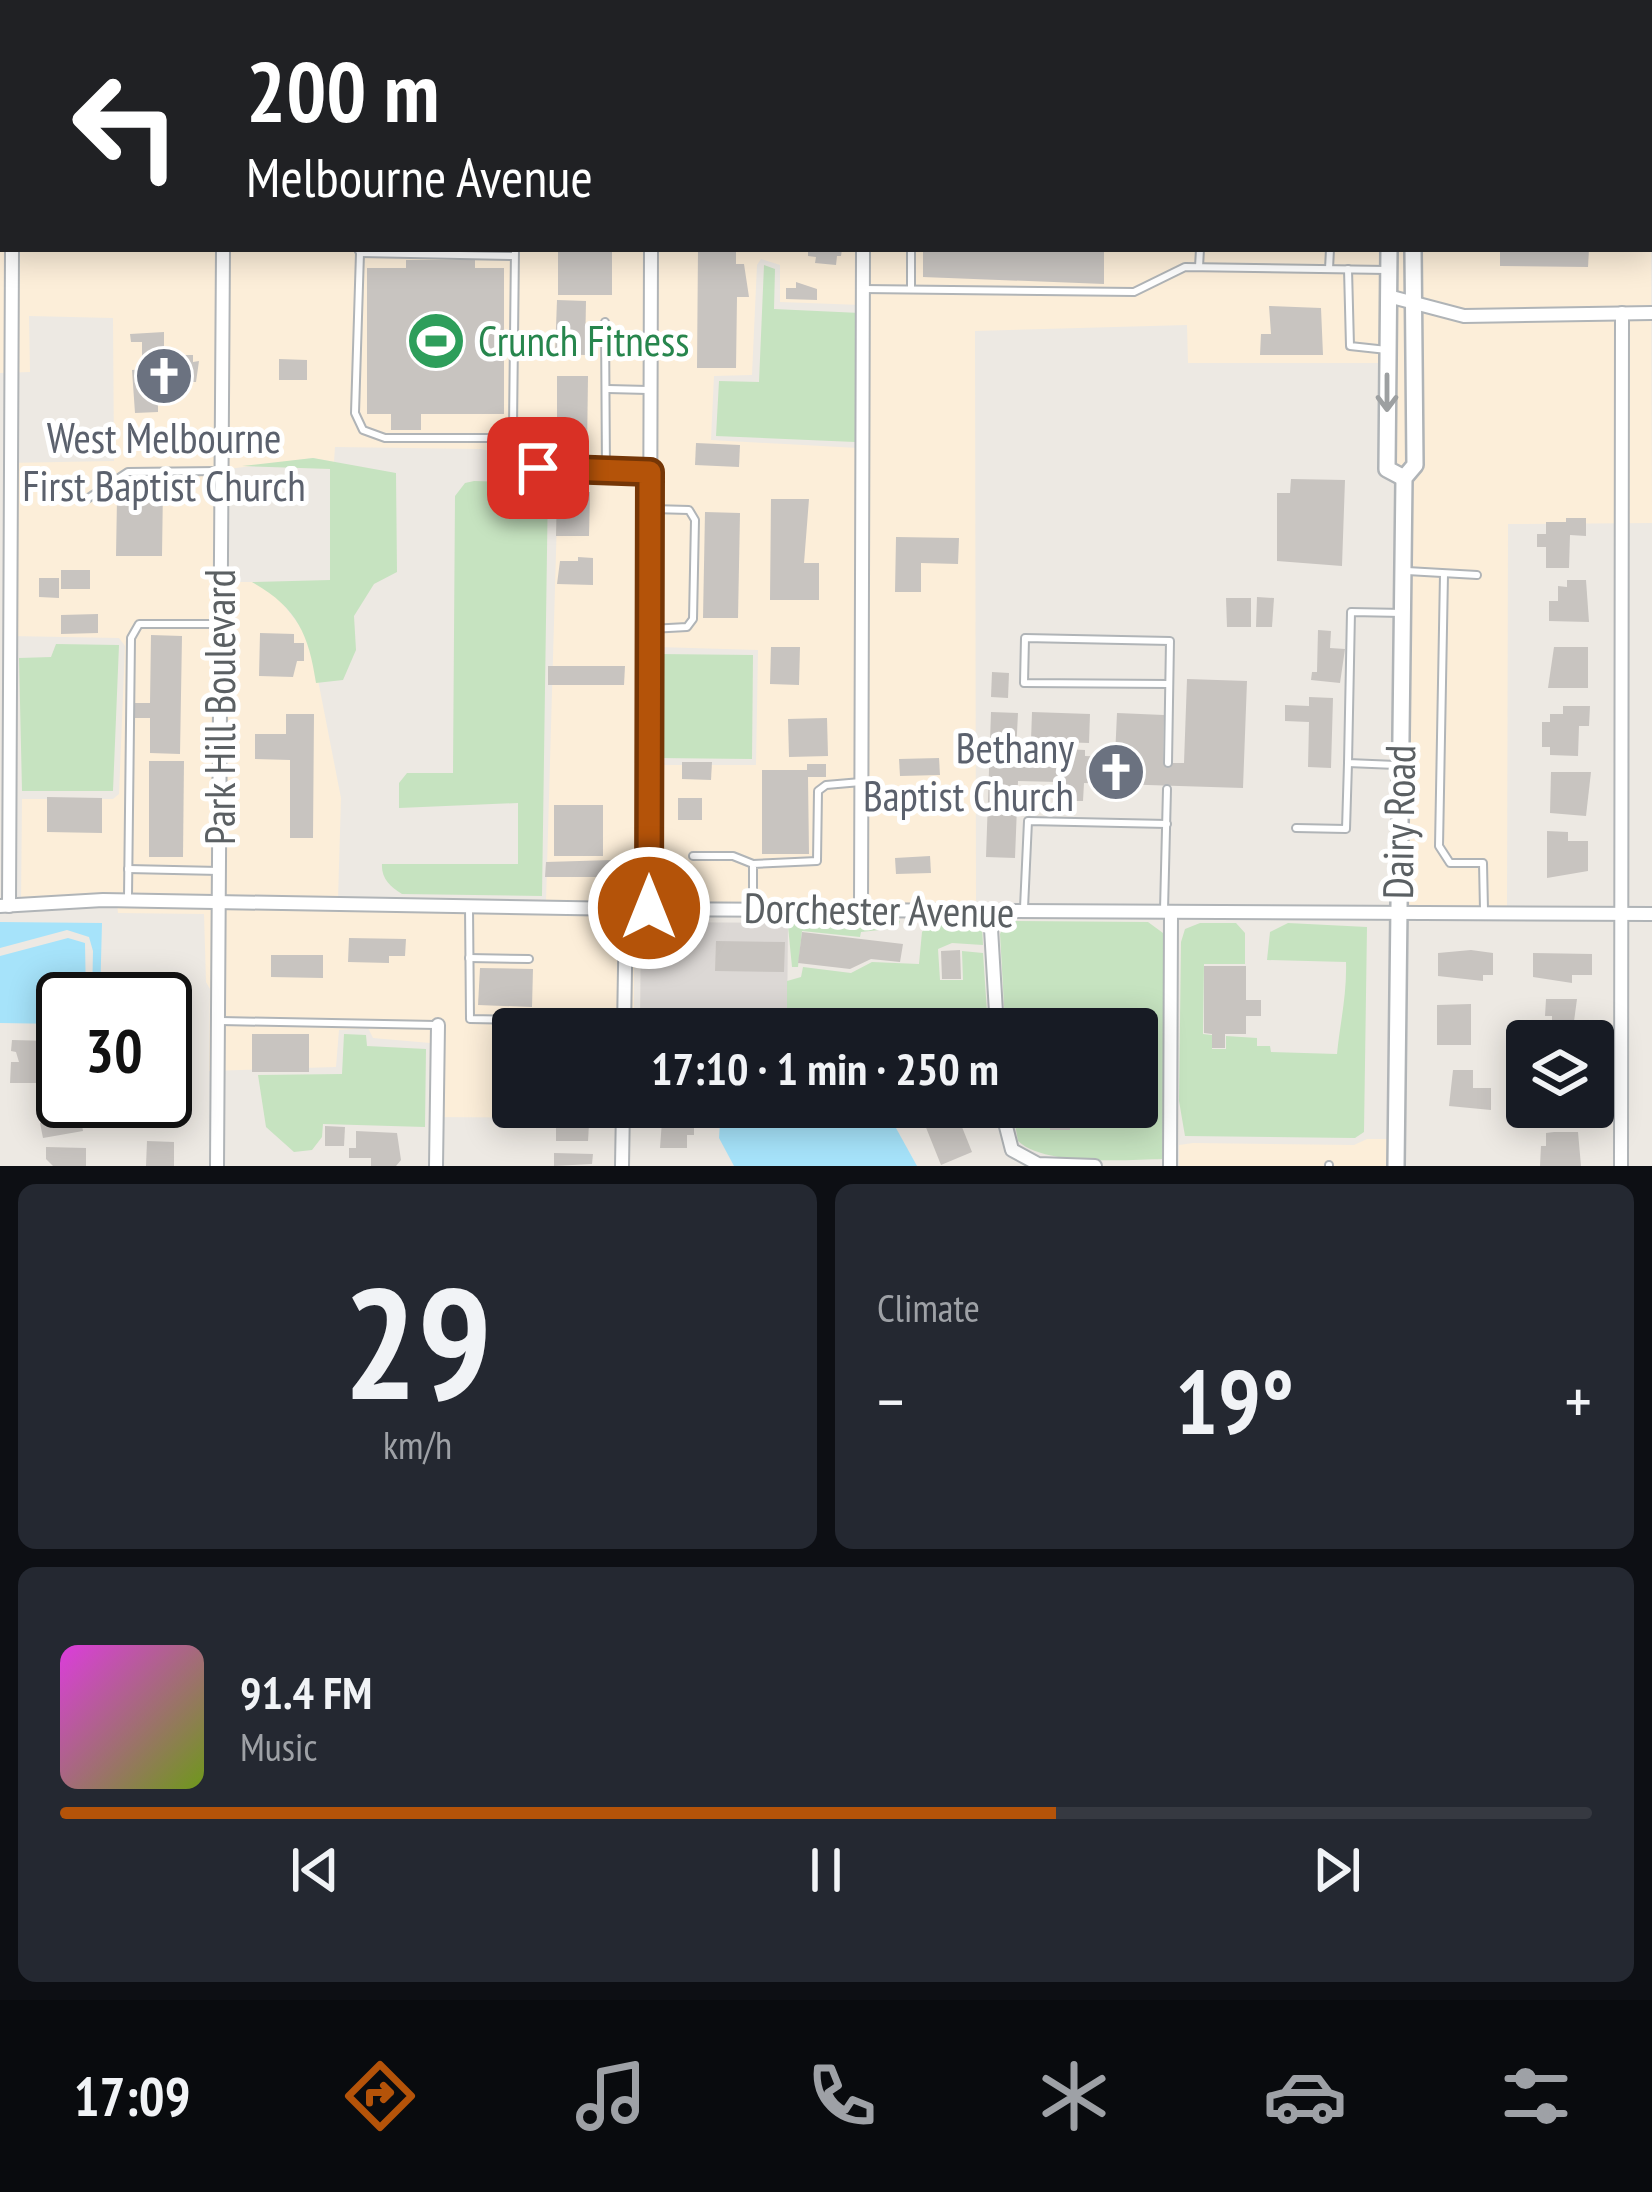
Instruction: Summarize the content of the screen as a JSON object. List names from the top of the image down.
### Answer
{
  "streets": {
    "street": ["Park Hill Boulevard", "Dairy Road", "Dorchester Avenue"]
  },
  "crossings": [
    ["Park Hill Boulevard", "Dorchester Avenue"],
    ["Dairy Road", "Dorchester Avenue"]
  ],
  "places": {
    "sports": ["Crunch Fitness"],
    "church": ["West Melbourne First Baptist Church", "Bethany Baptist Church"]
  },
  "page": {
    "turn": ["200 m", "Melbourne Avenue"],
    "limit": "30",
    "trip": "17:10 · 1 min · 250 m",
    "tile": [
      ["29", "km/h"],
      "Climate"
    ],
    "heat": ["−", "19°", "+"],
    "song": ["91.4 FM", "Music"],
    "tabs": "17:09"
  }
}
